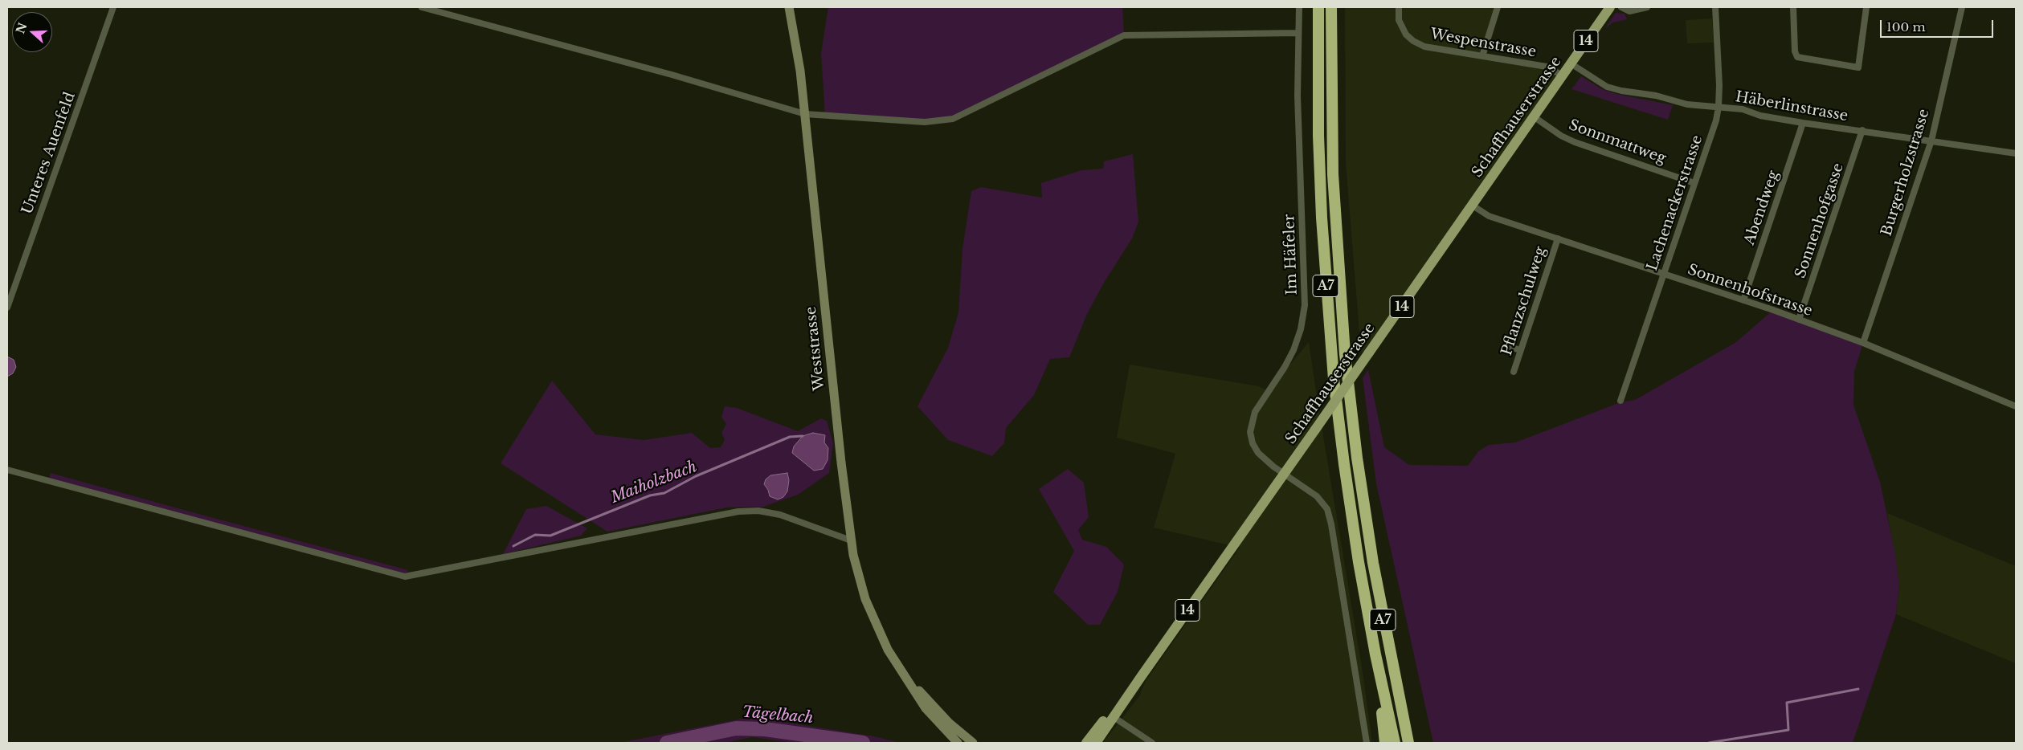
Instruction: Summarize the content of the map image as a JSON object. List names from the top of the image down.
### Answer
{
  "streets": {
    "highway": ["A7"],
    "main road": ["14", "Schaffhauserstrasse", "Weststrasse"],
    "street": [
      "Wespenstrasse",
      "Häberlinstrasse",
      "Sonnmattweg",
      "Unteres Auenfeld",
      "Burgerholzstrasse",
      "Lachenackerstrasse",
      "Abendweg",
      "Sonnenhofgasse",
      "Im Häfeler",
      "Sonnenhofstrasse",
      "Pflanzschulweg"
    ]
  },
  "crossings": [
    ["Wespenstrasse", "Schaffhauserstrasse"],
    ["Häberlinstrasse", "Schaffhauserstrasse"],
    ["Häberlinstrasse", "Burgerholzstrasse"],
    ["Häberlinstrasse", "Lachenackerstrasse"],
    ["Häberlinstrasse", "Abendweg"],
    ["Häberlinstrasse", "Sonnenhofgasse"],
    ["Schaffhauserstrasse", "Sonnmattweg"],
    ["Schaffhauserstrasse", "Im Häfeler"],
    ["Schaffhauserstrasse", "Sonnenhofstrasse"],
    ["Sonnmattweg", "Lachenackerstrasse"],
    ["Burgerholzstrasse", "Sonnenhofstrasse"],
    ["Lachenackerstrasse", "Sonnenhofstrasse"],
    ["Abendweg", "Sonnenhofstrasse"],
    ["Sonnenhofgasse", "Sonnenhofstrasse"],
    ["Sonnenhofstrasse", "Pflanzschulweg"]
  ],
  "water": ["Maiholzbach", "Tägelbach"],
  "scale_bar": "100 m",
  "north": "left"
}
